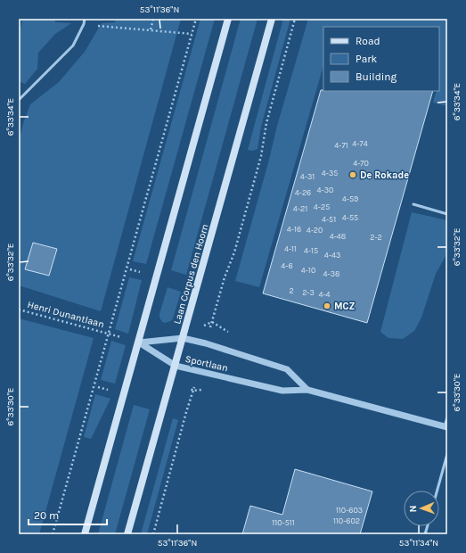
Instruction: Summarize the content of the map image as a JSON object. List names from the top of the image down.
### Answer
{
  "streets": {
    "main road": ["Laan Corpus den Hoorn"],
    "street": ["Sportlaan"],
    "path": ["Henri Dunantlaan"]
  },
  "crossings": [
    ["Laan Corpus den Hoorn", "Sportlaan"]
  ],
  "places": ["De Rokade", "MCZ"],
  "house_numbers": [
    "4-74",
    "4-71",
    "4-70",
    "4-35",
    "4-31",
    "4-30",
    "4-26",
    "4-59",
    "4-25",
    "4-21",
    "4-55",
    "4-51",
    "4-16",
    "4-20",
    "4-48",
    "2-2",
    "4-11",
    "4-15",
    "4-43",
    "4-6",
    "4-10",
    "4-38",
    "2",
    "2-3",
    "4-4",
    "110-603",
    "110-602",
    "110-511"
  ],
  "legend": ["Road", "Park", "Building"],
  "scale_bar": "20 m",
  "north": "left",
  "coordinates": [
    "53°11'36\"N",
    "6°33'34\"E",
    "6°33'32\"E",
    "6°33'30\"E",
    "53°11'34\"N"
  ]
}
